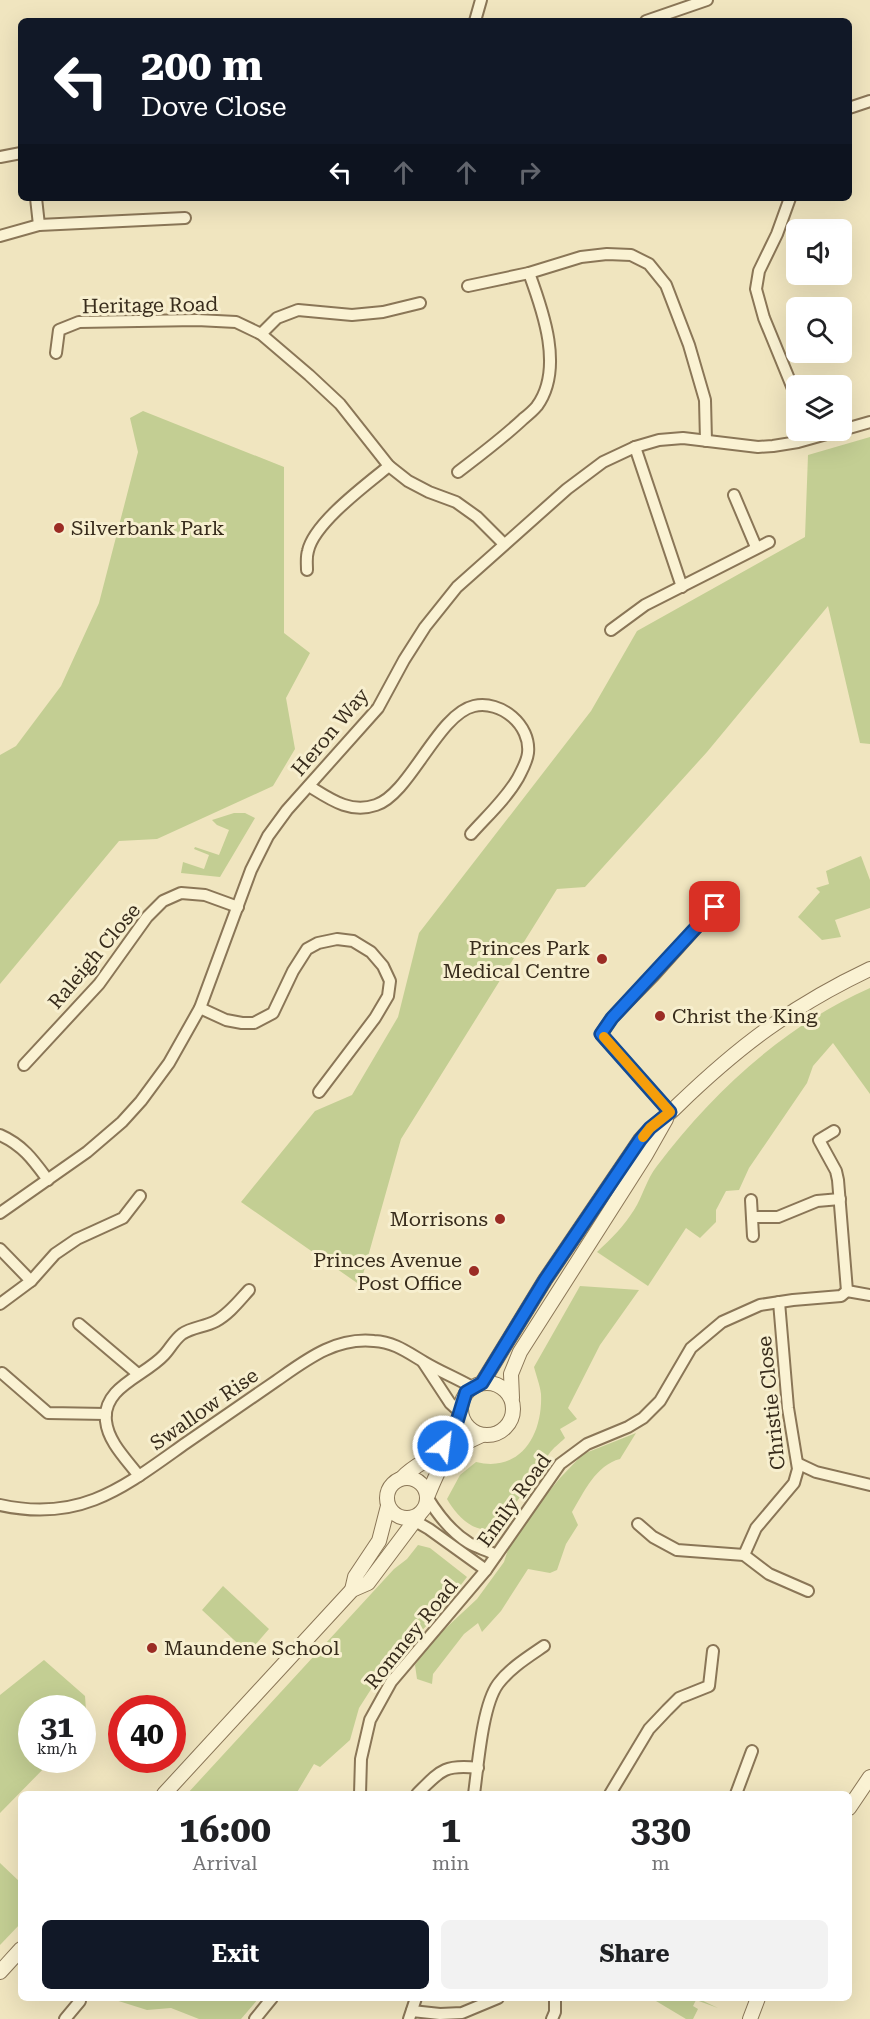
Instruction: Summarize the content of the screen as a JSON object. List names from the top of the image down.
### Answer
{
  "streets": {
    "street": [
      "Heritage Road",
      "Heron Way",
      "Raleigh Close",
      "Christie Close",
      "Swallow Rise",
      "Emily Road",
      "Romney Road"
    ]
  },
  "crossings": [
    ["Heritage Road", "Heron Way"],
    ["Heron Way", "Raleigh Close"],
    ["Christie Close", "Emily Road"],
    ["Emily Road", "Romney Road"]
  ],
  "places": [
    "Silverbank Park",
    "Princes Park Medical Centre",
    "Christ the King",
    "Morrisons",
    "Princes Avenue Post Office",
    "Maundene School"
  ],
  "page": {
    "turn": ["200 m", "Dove Close"],
    "speed": "31 km/h",
    "limit": "40",
    "eta": [
      "16:00",
      "Arrival",
      "1",
      "min",
      "330",
      "m"
    ],
    "buttons": ["Exit", "Share"]
  }
}
